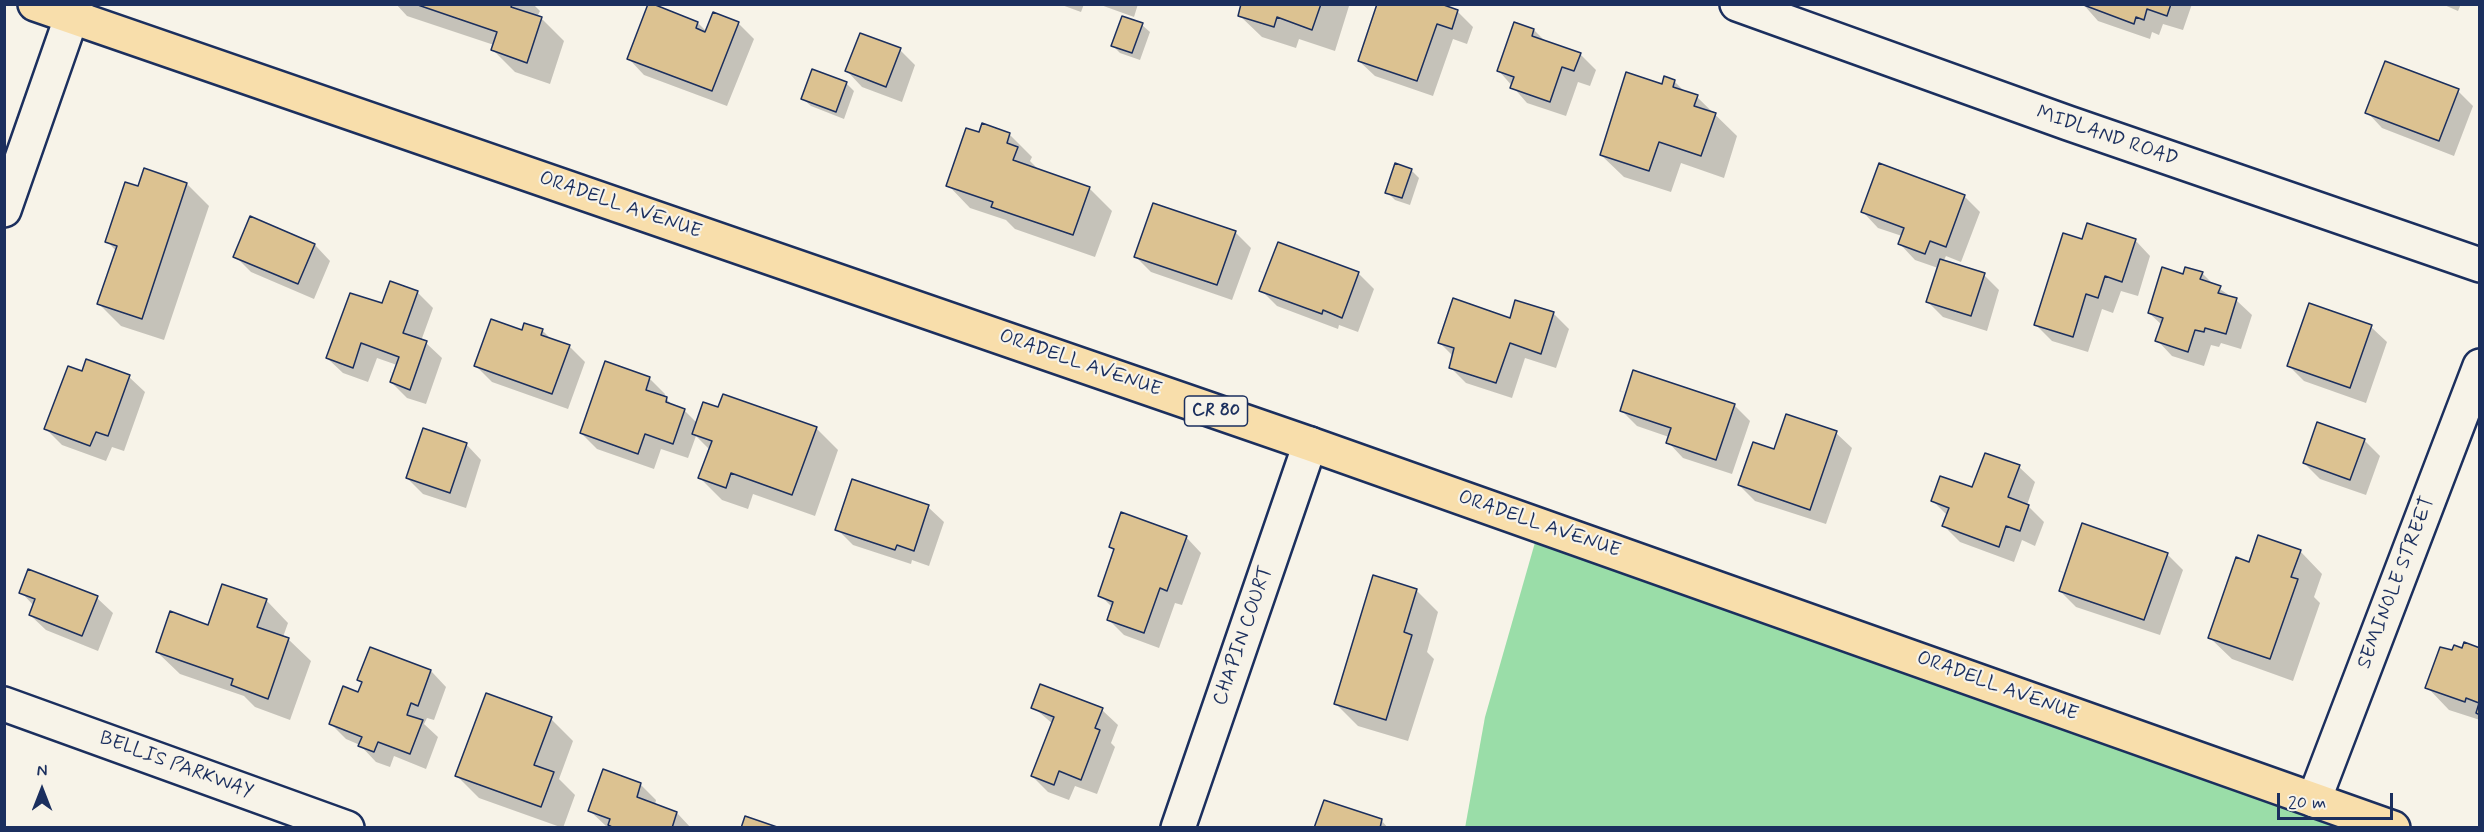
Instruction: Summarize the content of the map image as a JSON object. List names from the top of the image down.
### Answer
{
  "streets": {
    "main road": ["ORADELL AVENUE", "CR 80"],
    "street": [
      "MIDLAND ROAD",
      "SEMINOLE STREET",
      "CHAPIN COURT",
      "BELLIS PARKWAY"
    ]
  },
  "crossings": [
    ["ORADELL AVENUE", "SEMINOLE STREET"],
    ["ORADELL AVENUE", "CHAPIN COURT"]
  ],
  "scale_bar": "20 m",
  "north": "top"
}
